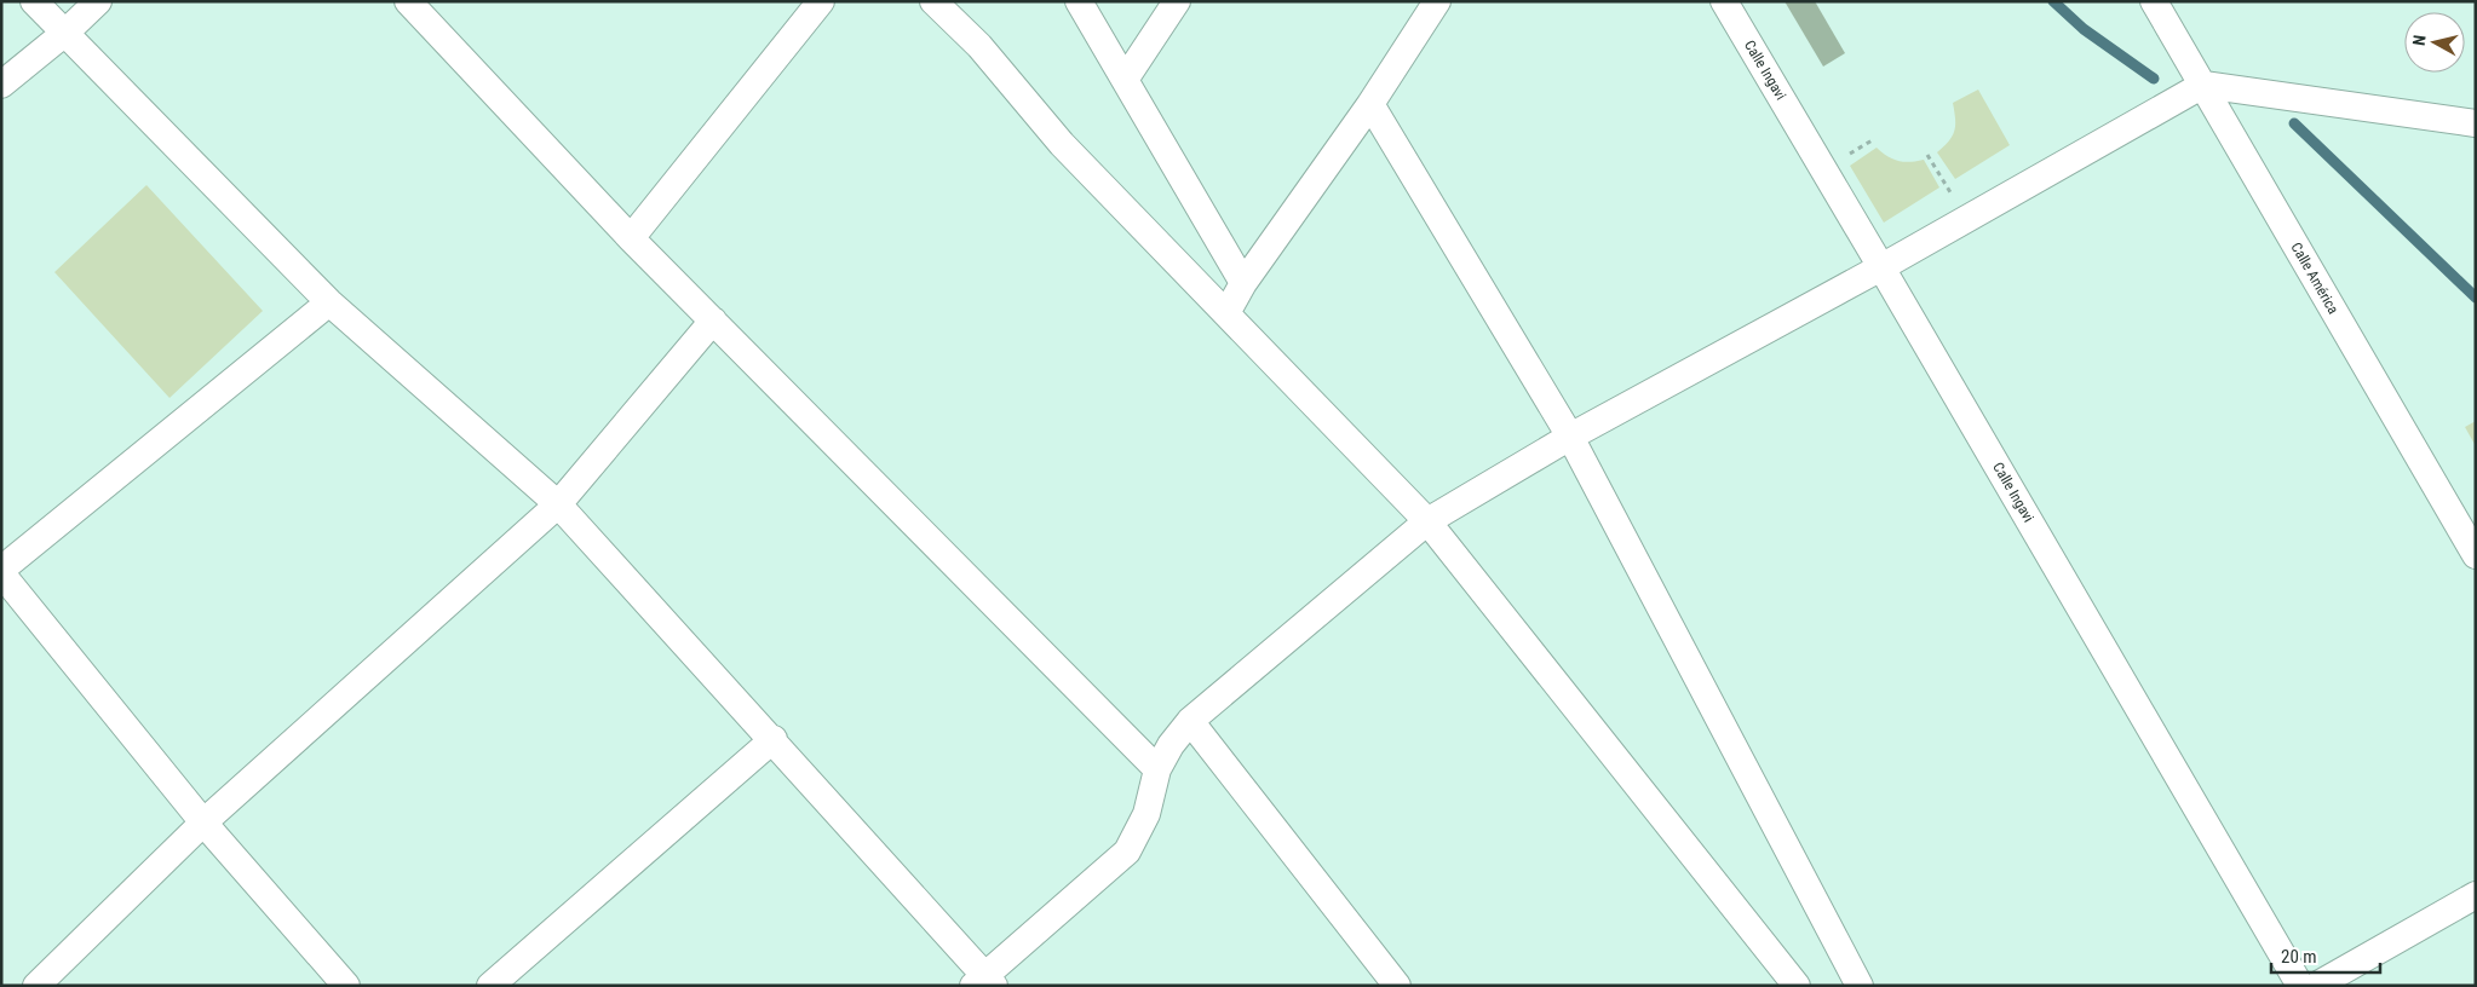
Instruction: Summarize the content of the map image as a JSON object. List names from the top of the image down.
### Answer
{
  "streets": {
    "street": ["Calle Ingavi", "Calle América"]
  },
  "scale_bar": "20 m",
  "north": "left"
}
